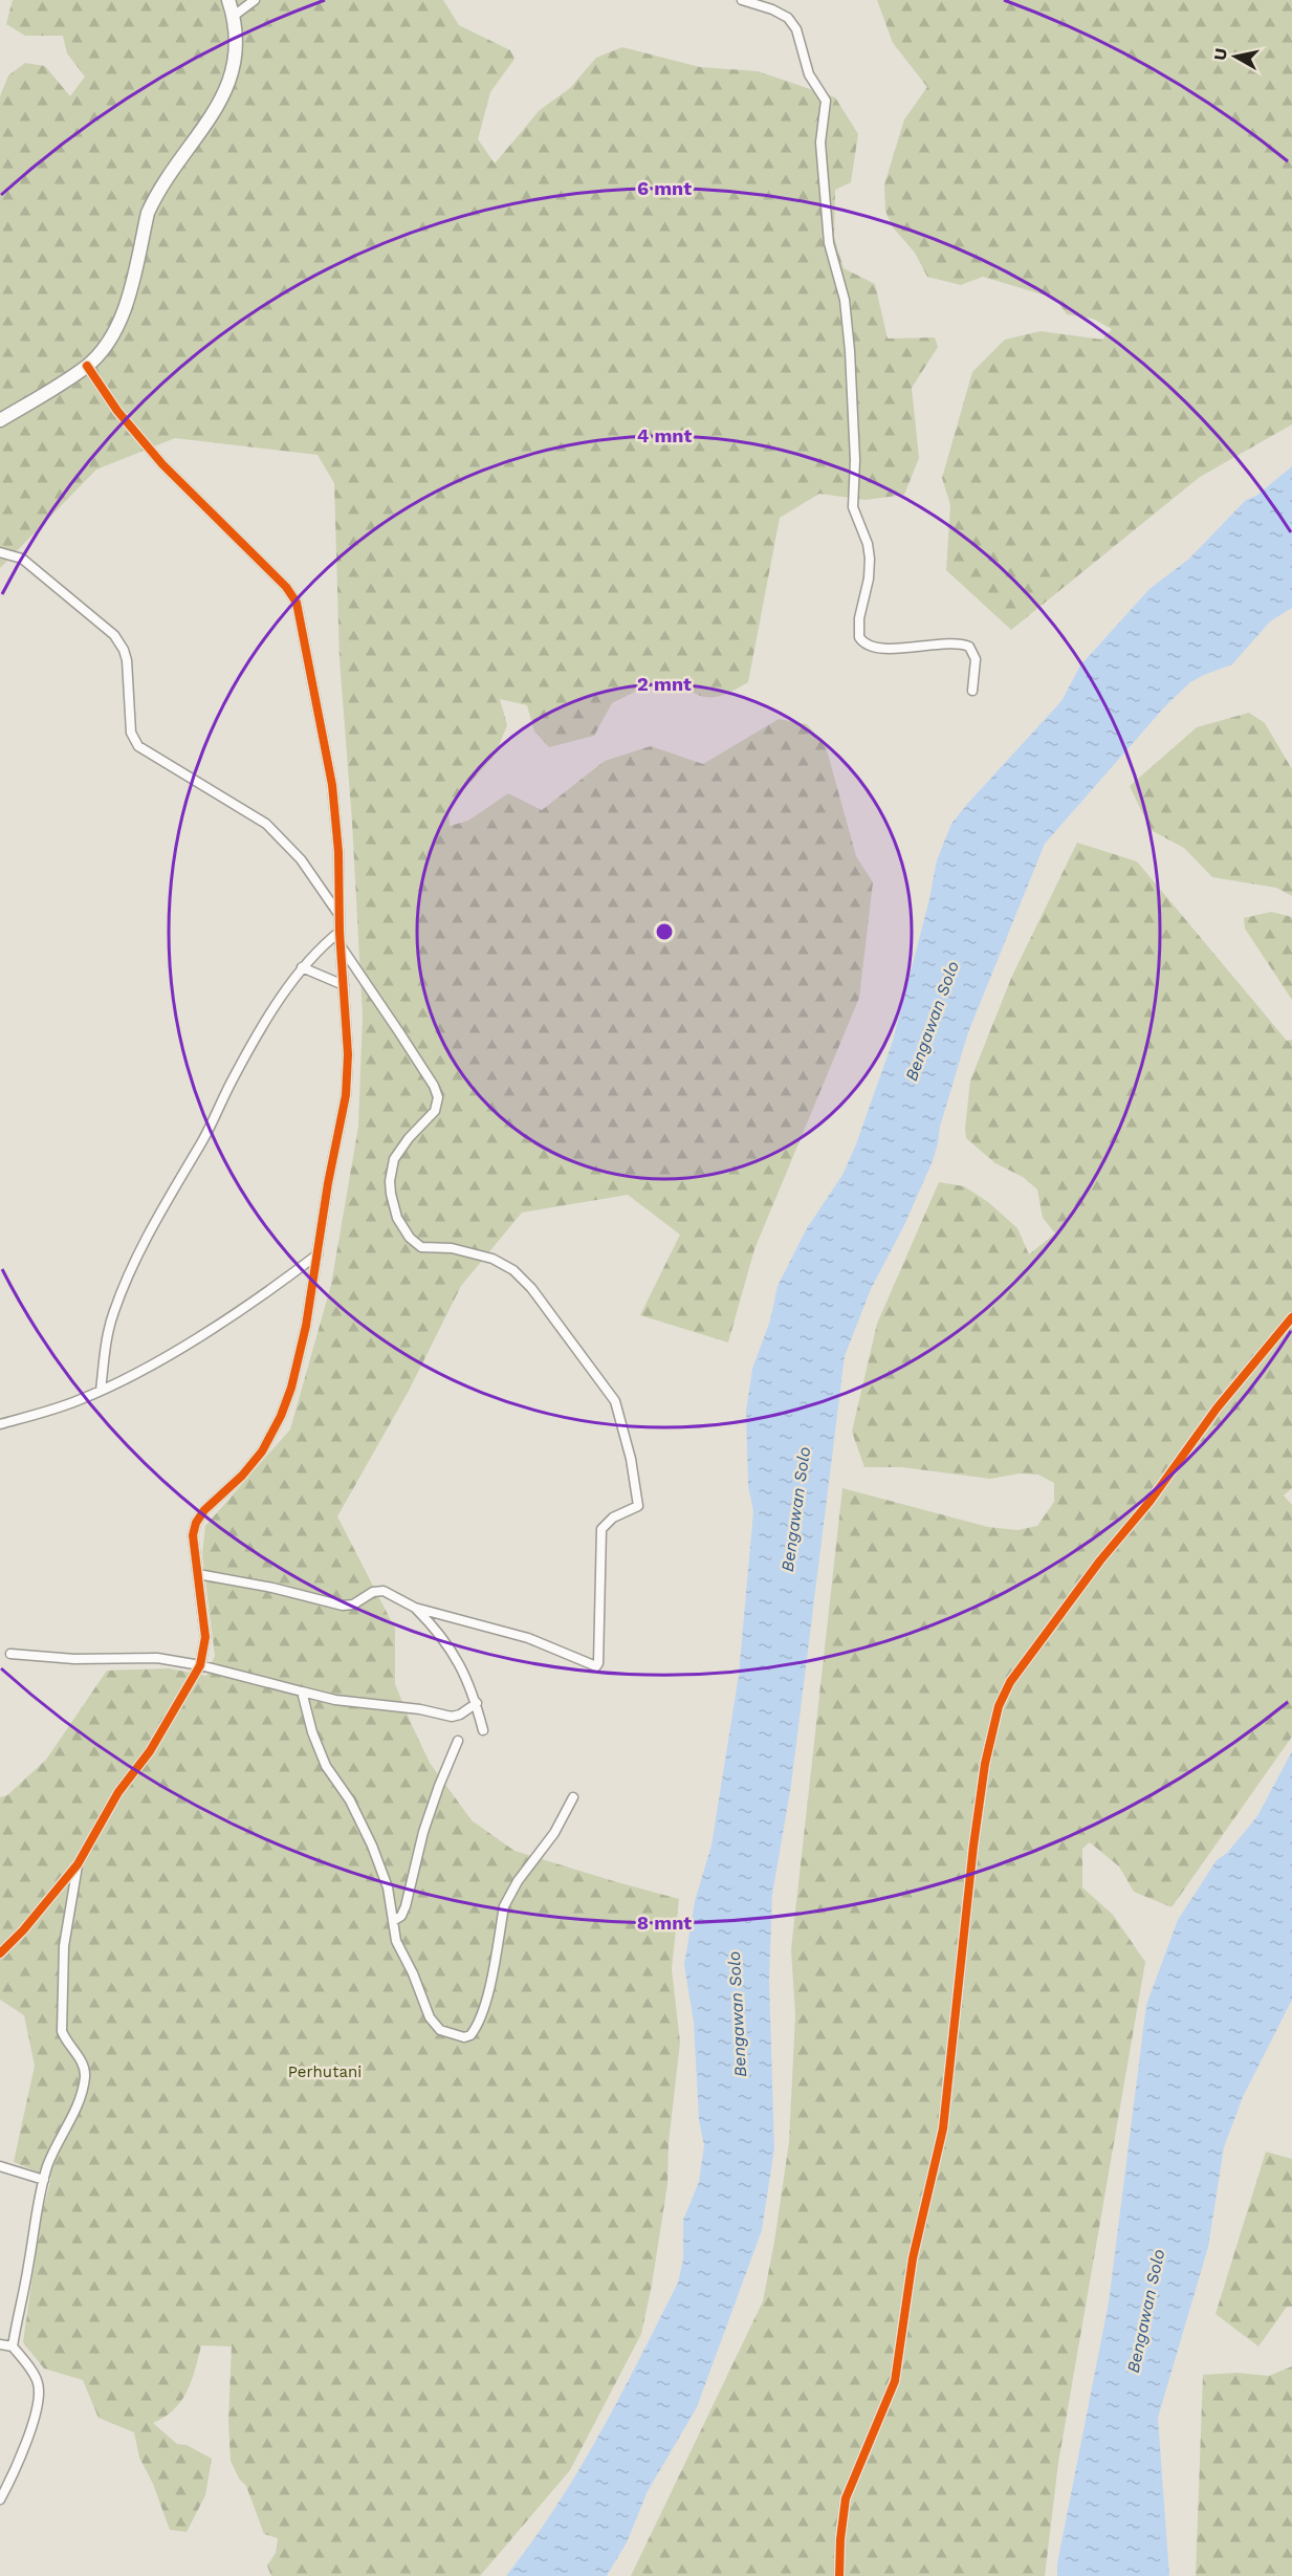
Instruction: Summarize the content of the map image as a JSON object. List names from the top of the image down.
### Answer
{
  "water": ["Bengawan Solo"],
  "parks": ["Perhutani"],
  "north": "left",
  "rings": [
    "6 mnt",
    "4 mnt",
    "2 mnt",
    "8 mnt"
  ]
}
